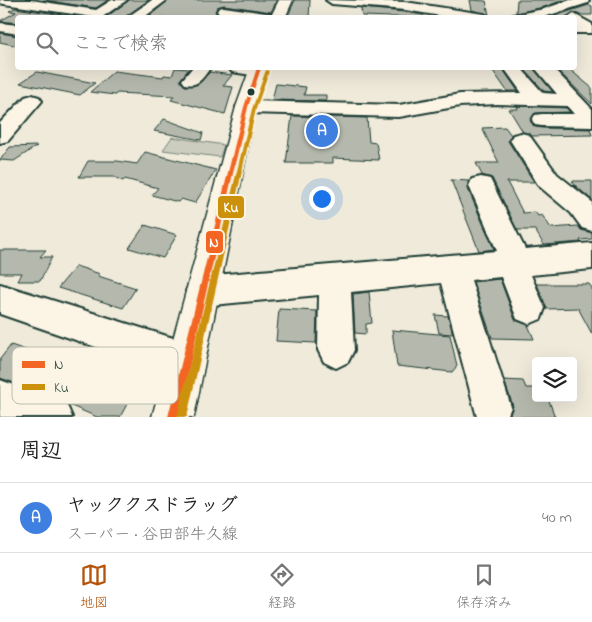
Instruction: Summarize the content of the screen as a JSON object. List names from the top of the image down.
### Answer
{
  "lines": ["transit line N", "transit line Ku"],
  "legend": ["N", "Ku"],
  "page": {
    "search": "ここで検索",
    "pins": "A",
    "heading": "周辺",
    "list": [
      {
        "mark": "A",
        "name": "ヤッククスドラッグ",
        "note": "スーパー · 谷田部牛久線",
        "value": "40 m"
      }
    ],
    "nav": ["地図", "経路", "保存済み"]
  }
}
